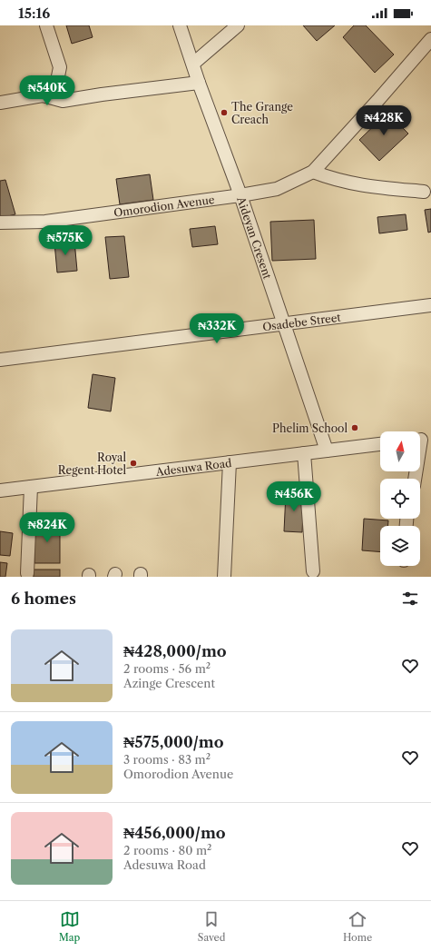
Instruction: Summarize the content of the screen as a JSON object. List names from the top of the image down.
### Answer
{
  "streets": {
    "street": [
      "Omorodion Avenue",
      "Aideyan Cresent",
      "Osadebe Street",
      "Adesuwa Road"
    ]
  },
  "crossings": [
    ["Omorodion Avenue", "Aideyan Cresent"],
    ["Aideyan Cresent", "Osadebe Street"],
    ["Aideyan Cresent", "Adesuwa Road"]
  ],
  "places": ["The Grange Creach", "Phelim School", "Royal Regent Hotel"],
  "north": "top",
  "page": {
    "status": "15:16",
    "price": [
      "₦540K",
      "₦428K",
      "₦575K",
      "₦332K",
      "₦456K",
      "₦824K"
    ],
    "heading": "6 homes",
    "list": [
      {
        "name": "₦428,000/mo",
        "note": "2 rooms · 56 m² · Azinge Crescent"
      },
      {
        "name": "₦575,000/mo",
        "note": "3 rooms · 83 m² · Omorodion Avenue"
      },
      {
        "name": "₦456,000/mo",
        "note": "2 rooms · 80 m² · Adesuwa Road"
      }
    ],
    "tabs": ["Map", "Saved", "Home"]
  }
}
